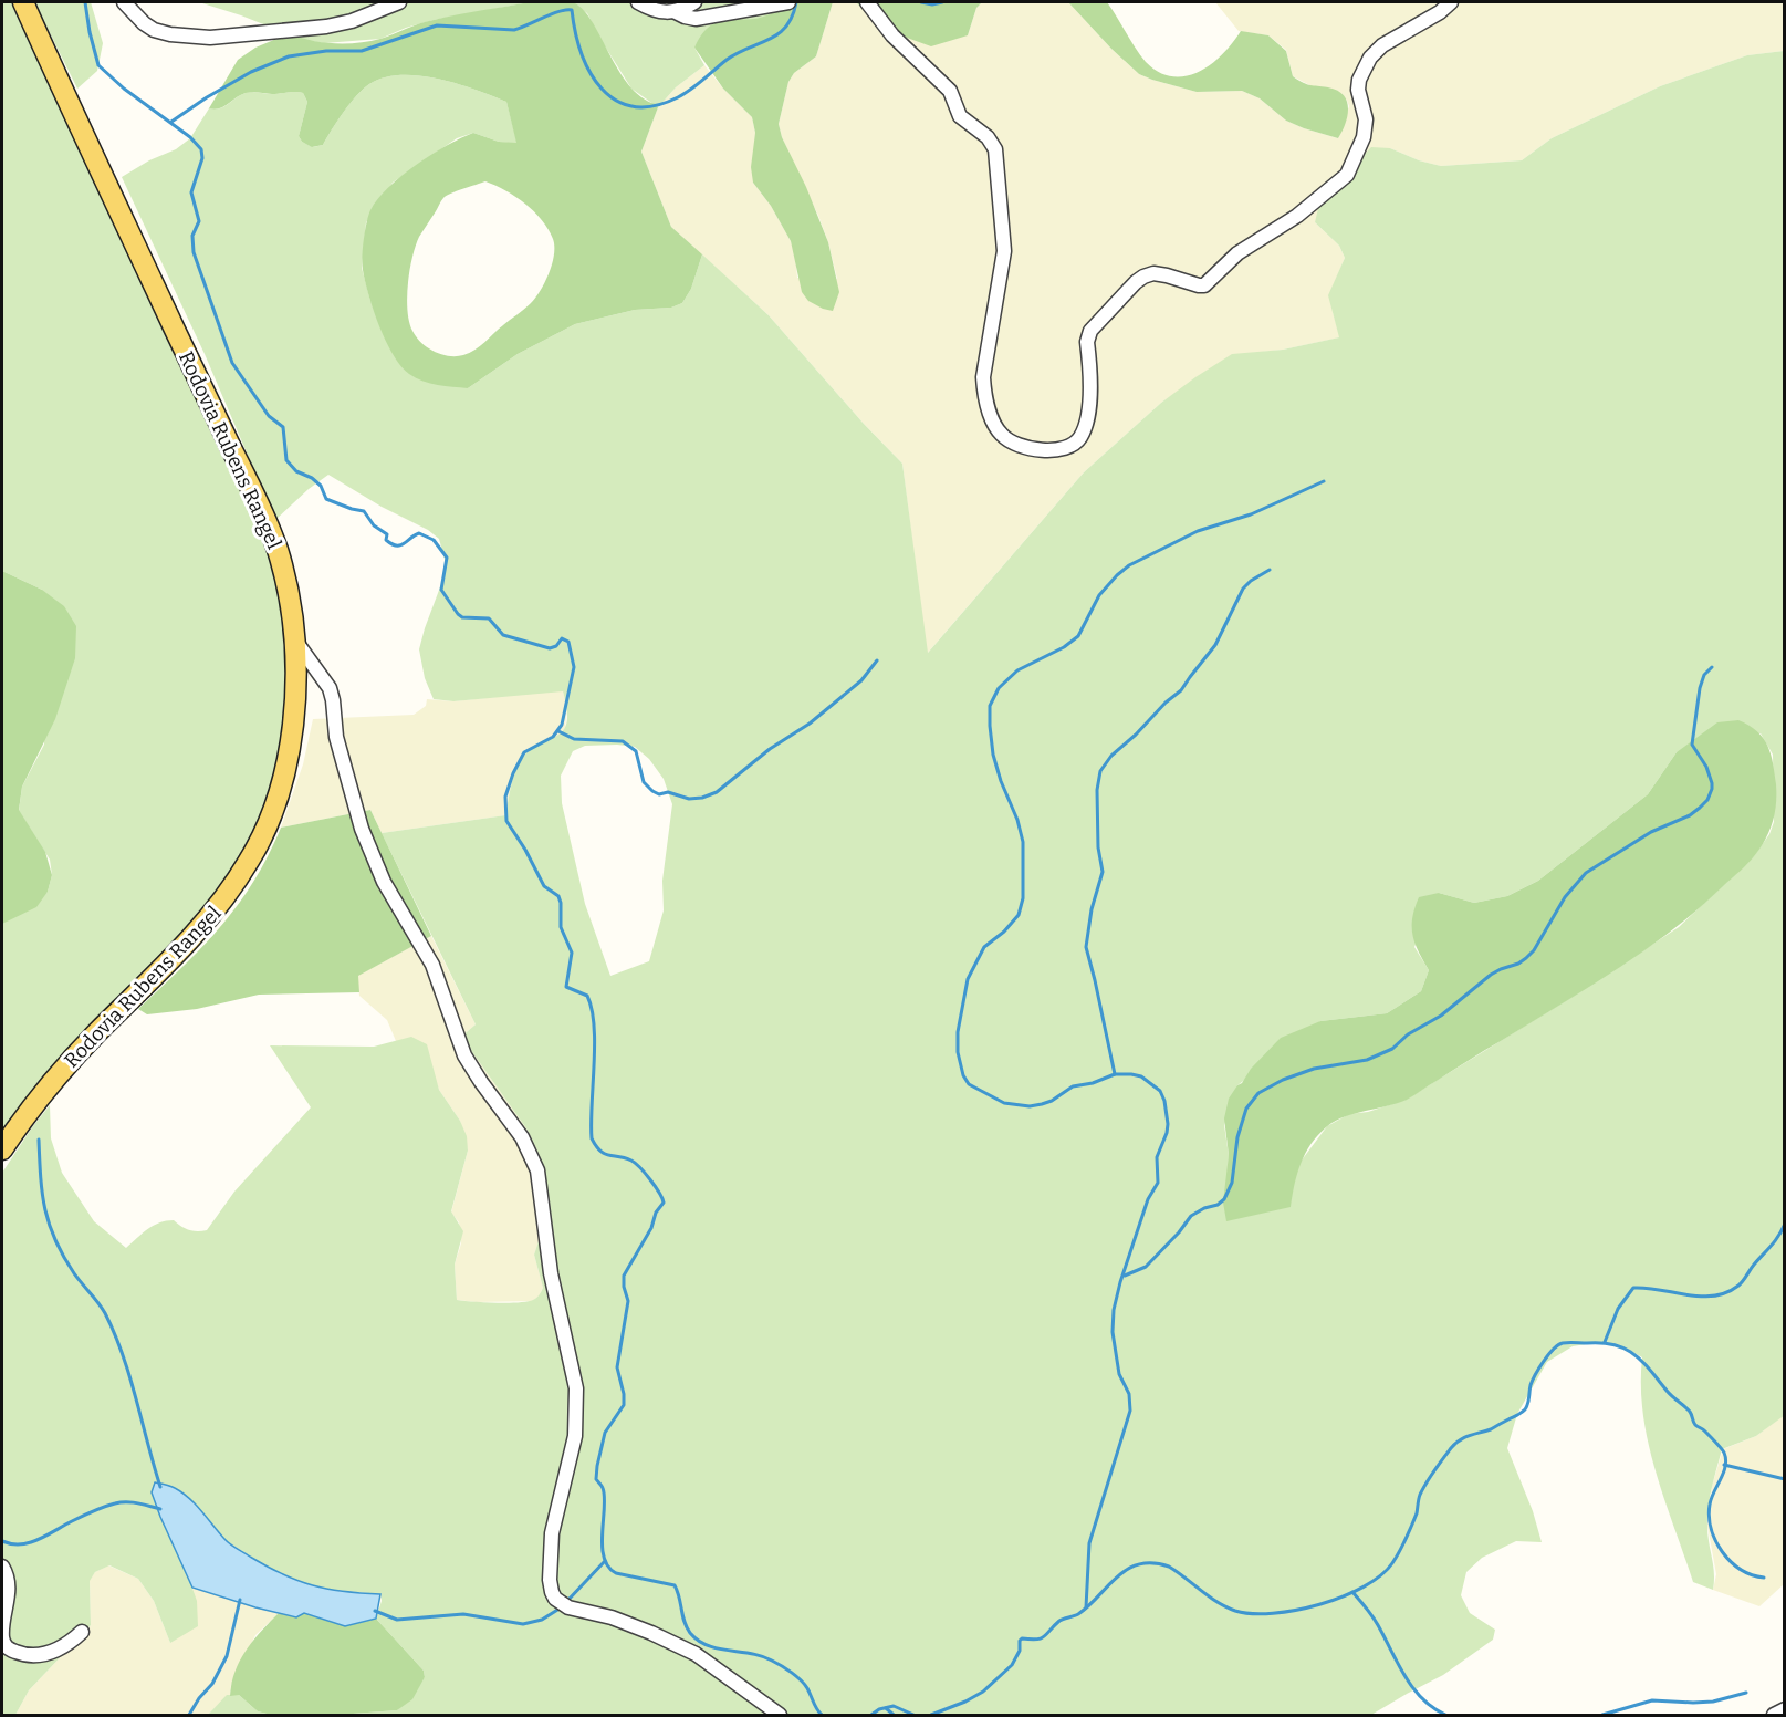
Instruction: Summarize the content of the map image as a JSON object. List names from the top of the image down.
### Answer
{
  "streets": {
    "main road": ["Rodovia Rubens Rangel"]
  }
}
